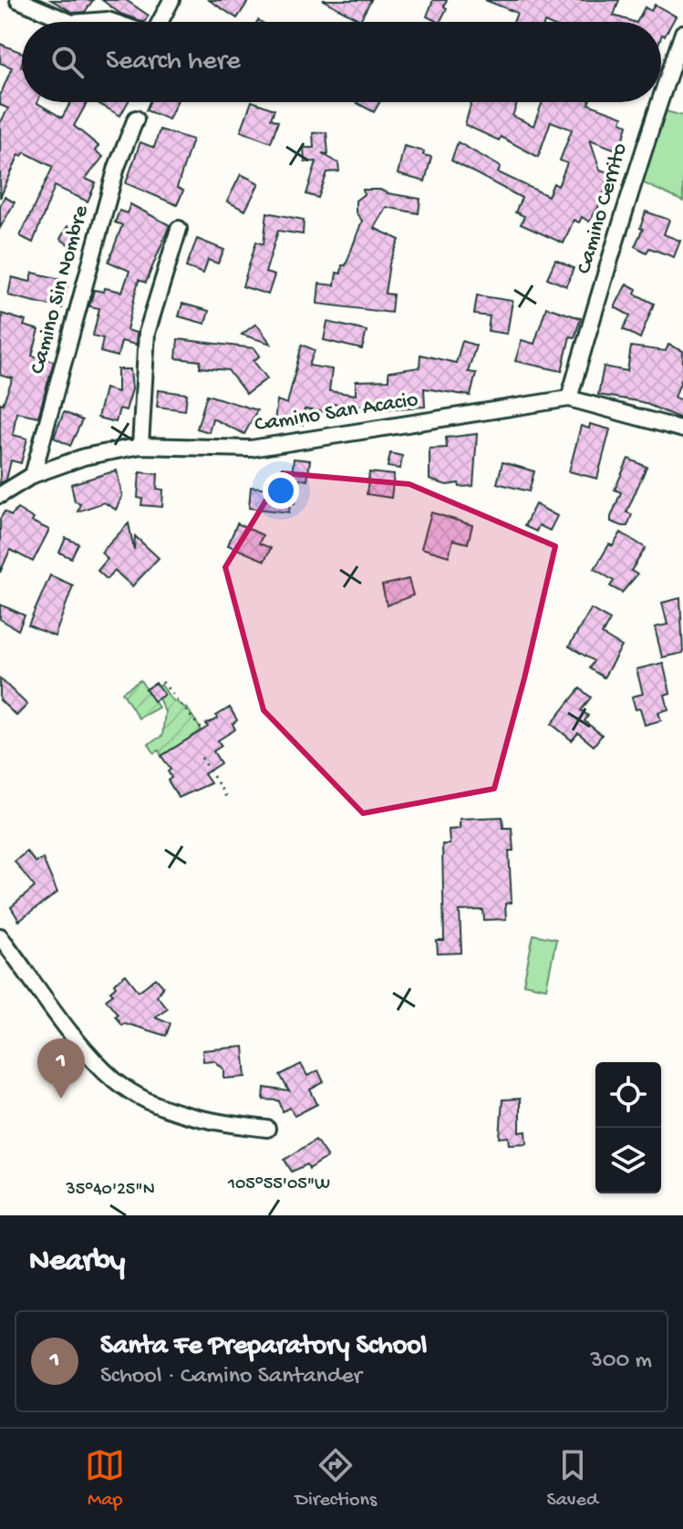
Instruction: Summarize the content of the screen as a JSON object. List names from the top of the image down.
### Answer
{
  "streets": {
    "street": ["Camino Cerrito", "Camino Sin Nombre", "Camino San Acacio"]
  },
  "crossings": [
    ["Camino Cerrito", "Camino San Acacio"],
    ["Camino Sin Nombre", "Camino San Acacio"]
  ],
  "page": {
    "search": "Search here",
    "pins": "1",
    "heading": "Nearby",
    "list": [
      {
        "mark": "1",
        "name": "Santa Fe Preparatory School",
        "note": "School · Camino Santander",
        "value": "300 m"
      }
    ],
    "nav": ["Map", "Directions", "Saved"]
  },
  "coordinates": ["105°55'05\"W", "35°40'25\"N"]
}
